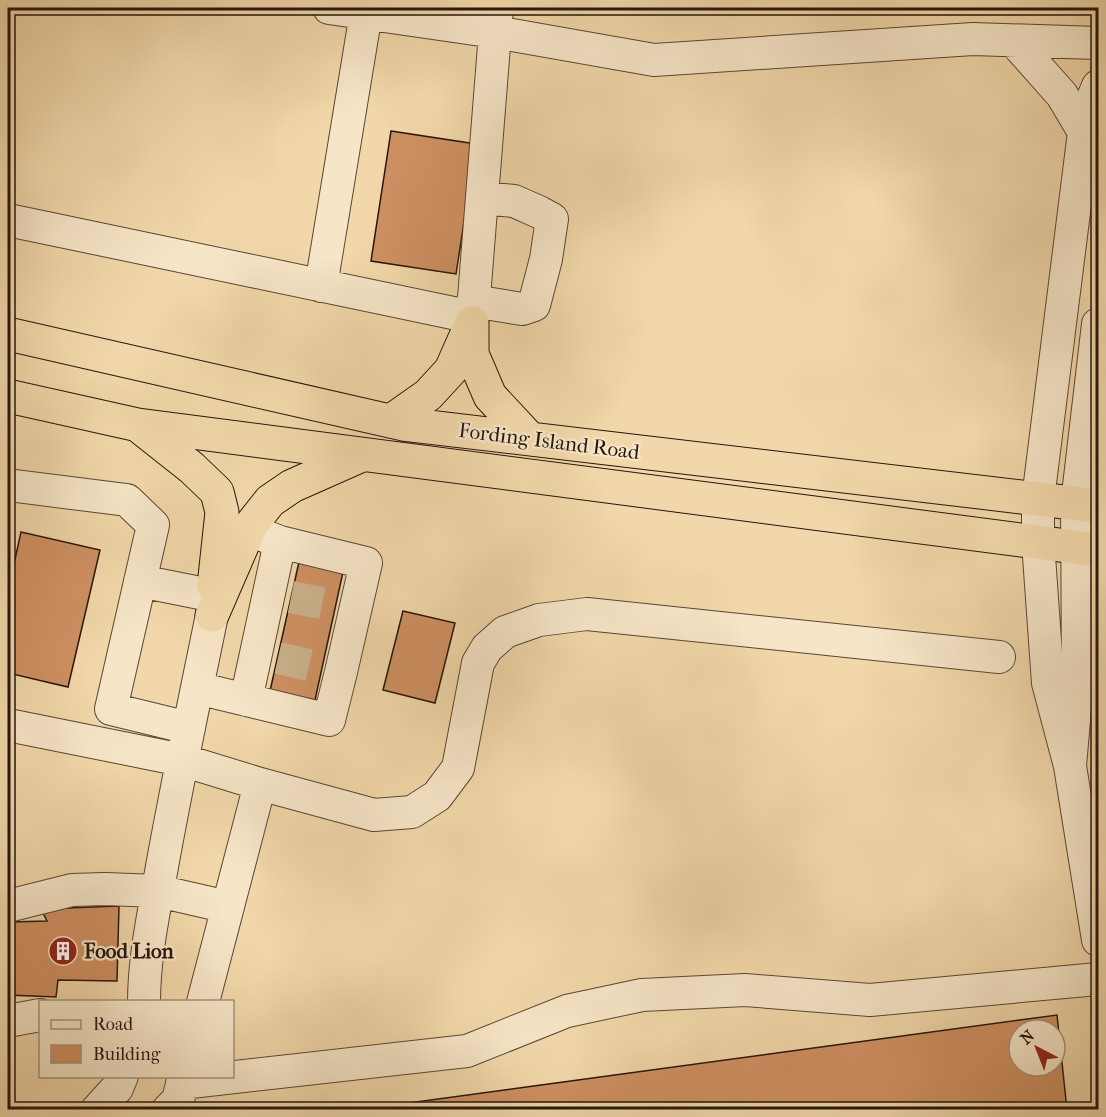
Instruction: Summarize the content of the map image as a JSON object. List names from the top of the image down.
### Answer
{
  "streets": {
    "highway": ["Fording Island Road"]
  },
  "places": {
    "building": ["Food Lion"]
  },
  "legend": ["Road", "Building"],
  "north": "top left"
}
